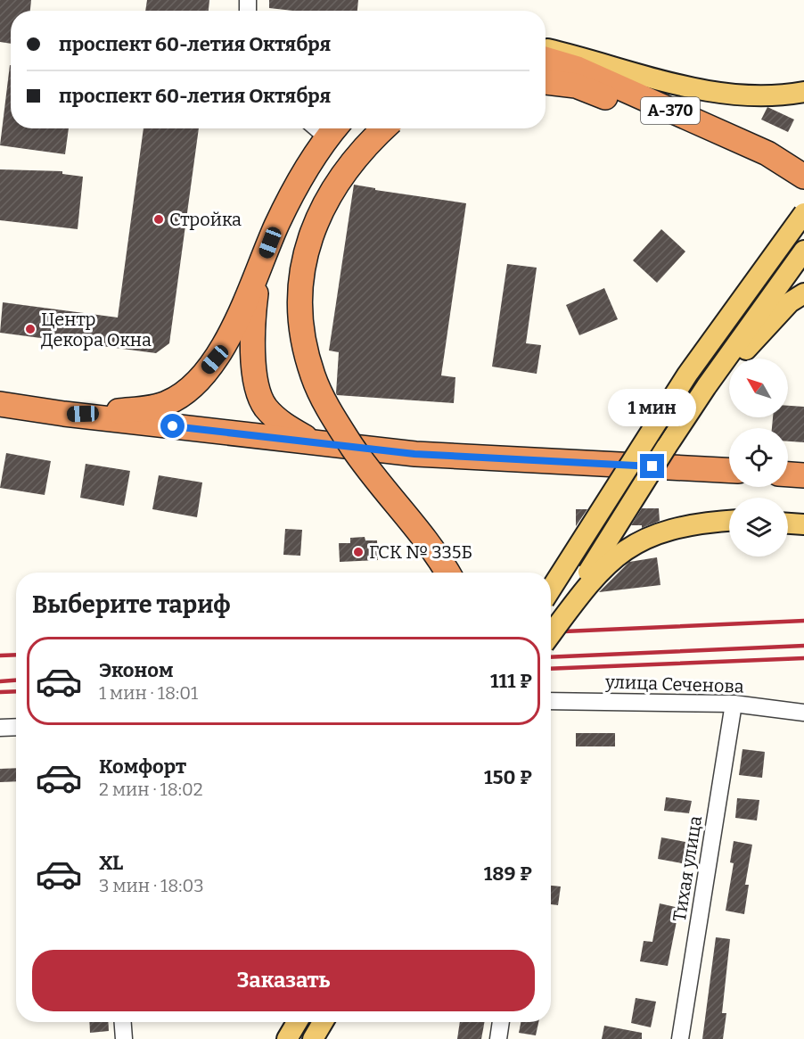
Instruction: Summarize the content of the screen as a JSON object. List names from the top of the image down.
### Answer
{
  "streets": {
    "highway": ["А-370"],
    "street": ["улица Сеченова", "Тихая улица"]
  },
  "crossings": [
    ["улица Сеченова", "Тихая улица"]
  ],
  "places": ["Стройка", "Центр Декора Окна", "ГСК № 335Б"],
  "north": "top left",
  "page": {
    "banner": ["проспект 60-летия Октября", "проспект 60-летия Октября"],
    "bubble": "1 мин",
    "heading": "Выберите тариф",
    "list": [
      {
        "name": "Эконом",
        "note": "1 мин · 18:01",
        "value": "111 ₽"
      },
      {
        "name": "Комфорт",
        "note": "2 мин · 18:02",
        "value": "150 ₽"
      },
      {
        "name": "XL",
        "note": "3 мин · 18:03",
        "value": "189 ₽"
      }
    ],
    "buttons": "Заказать"
  }
}
